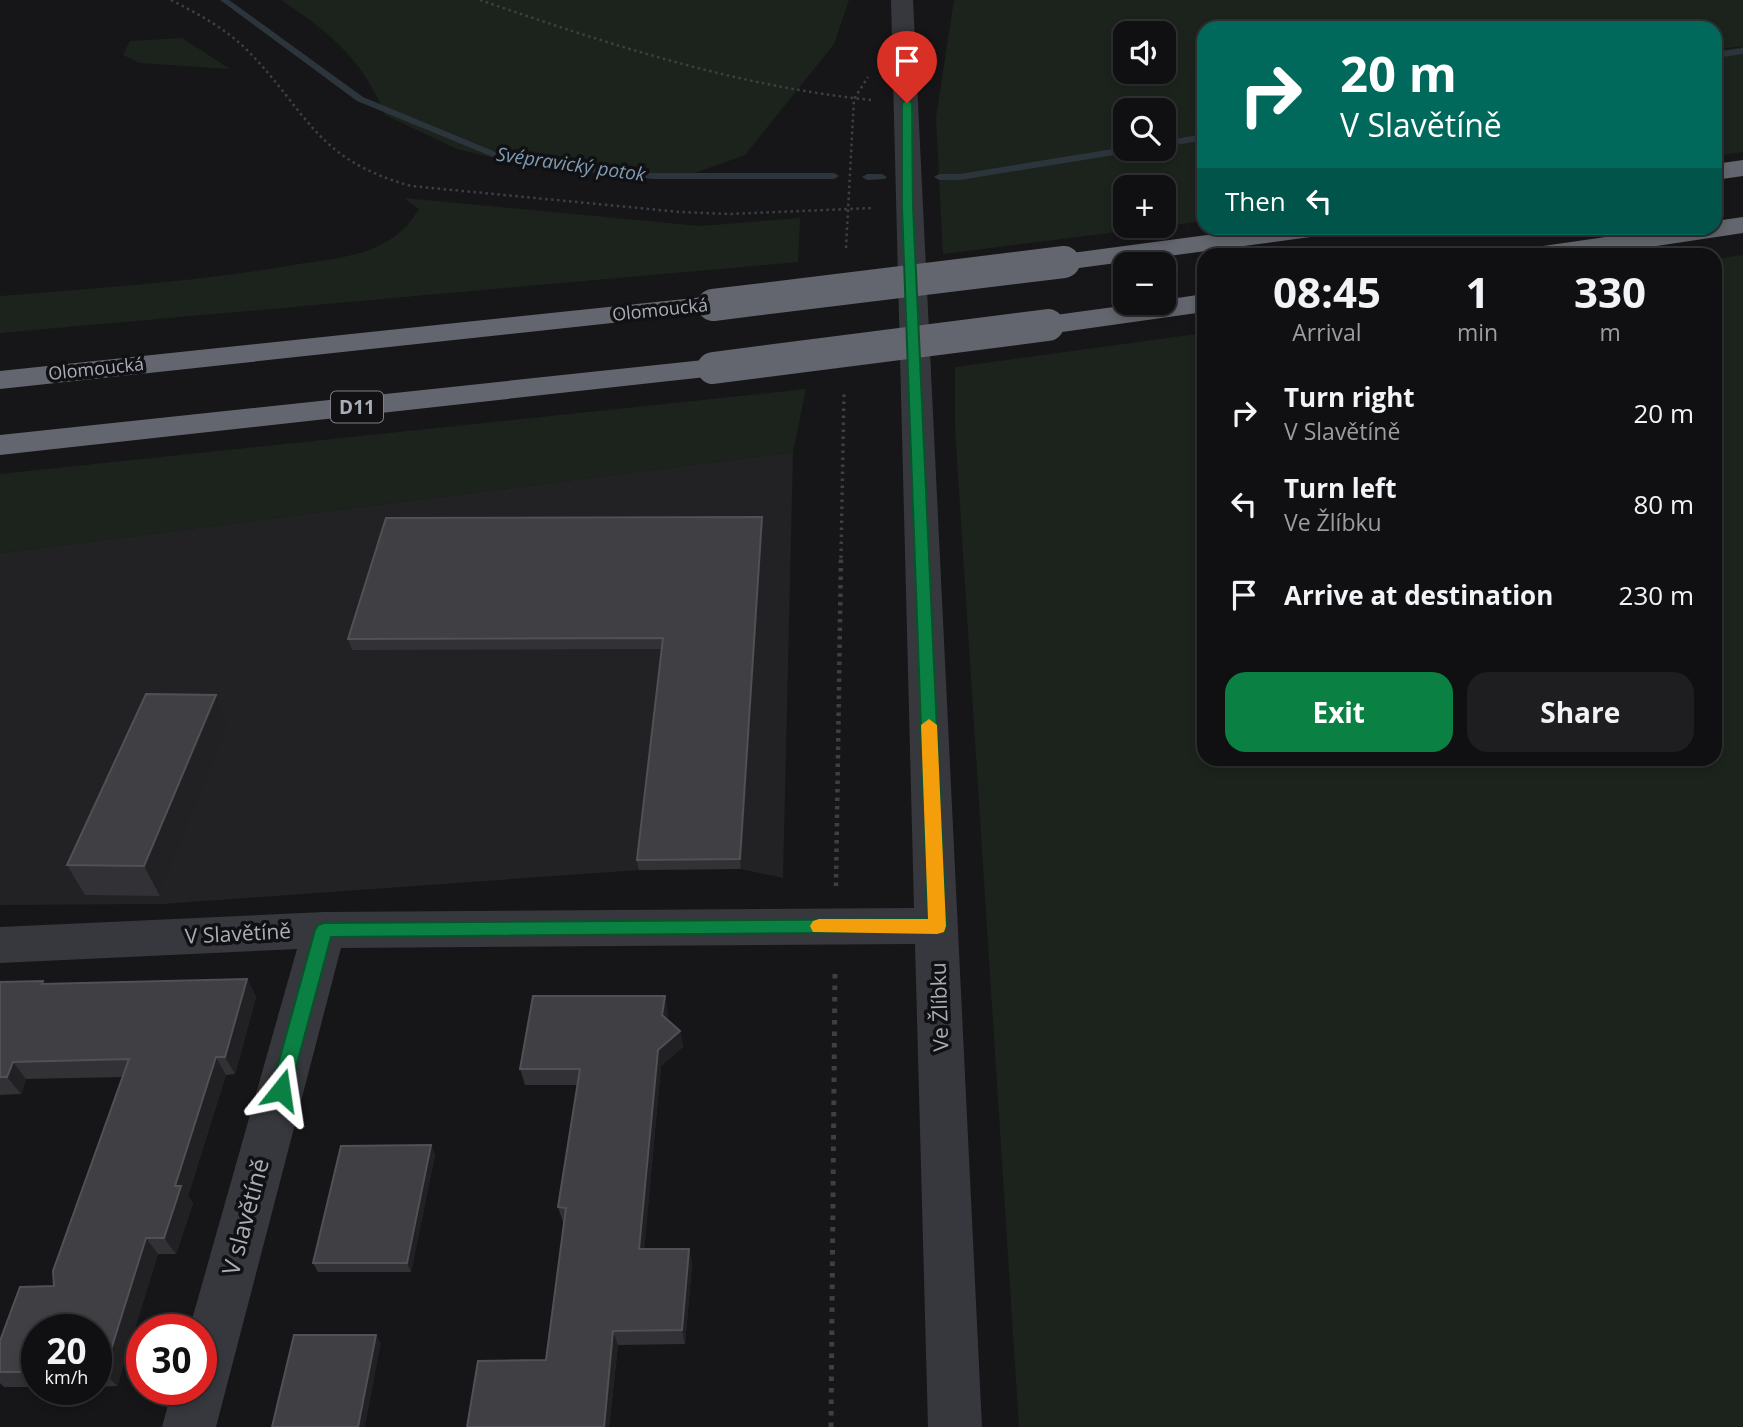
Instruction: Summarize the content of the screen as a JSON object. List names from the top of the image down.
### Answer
{
  "streets": {
    "highway": ["Olomoucká", "D11"],
    "street": ["V Slavětíně", "Ve Žlíbku", "V slavětíně"]
  },
  "crossings": [
    ["V Slavětíně", "Ve Žlíbku"],
    ["V Slavětíně", "V slavětíně"]
  ],
  "water": ["Svépravický potok"],
  "page": {
    "map_buttons": ["+", "−"],
    "turn": ["20 m", "V Slavětíně"],
    "then": "Then",
    "eta": [
      "08:45",
      "Arrival",
      "1",
      "min",
      "330",
      "m"
    ],
    "list": [
      {
        "name": "Turn right",
        "note": "V Slavětíně",
        "value": "20 m"
      },
      {
        "name": "Turn left",
        "note": "Ve Žlíbku",
        "value": "80 m"
      },
      {
        "name": "Arrive at destination",
        "value": "230 m"
      }
    ],
    "buttons": ["Exit", "Share"],
    "speed": "20 km/h",
    "limit": "30"
  }
}
